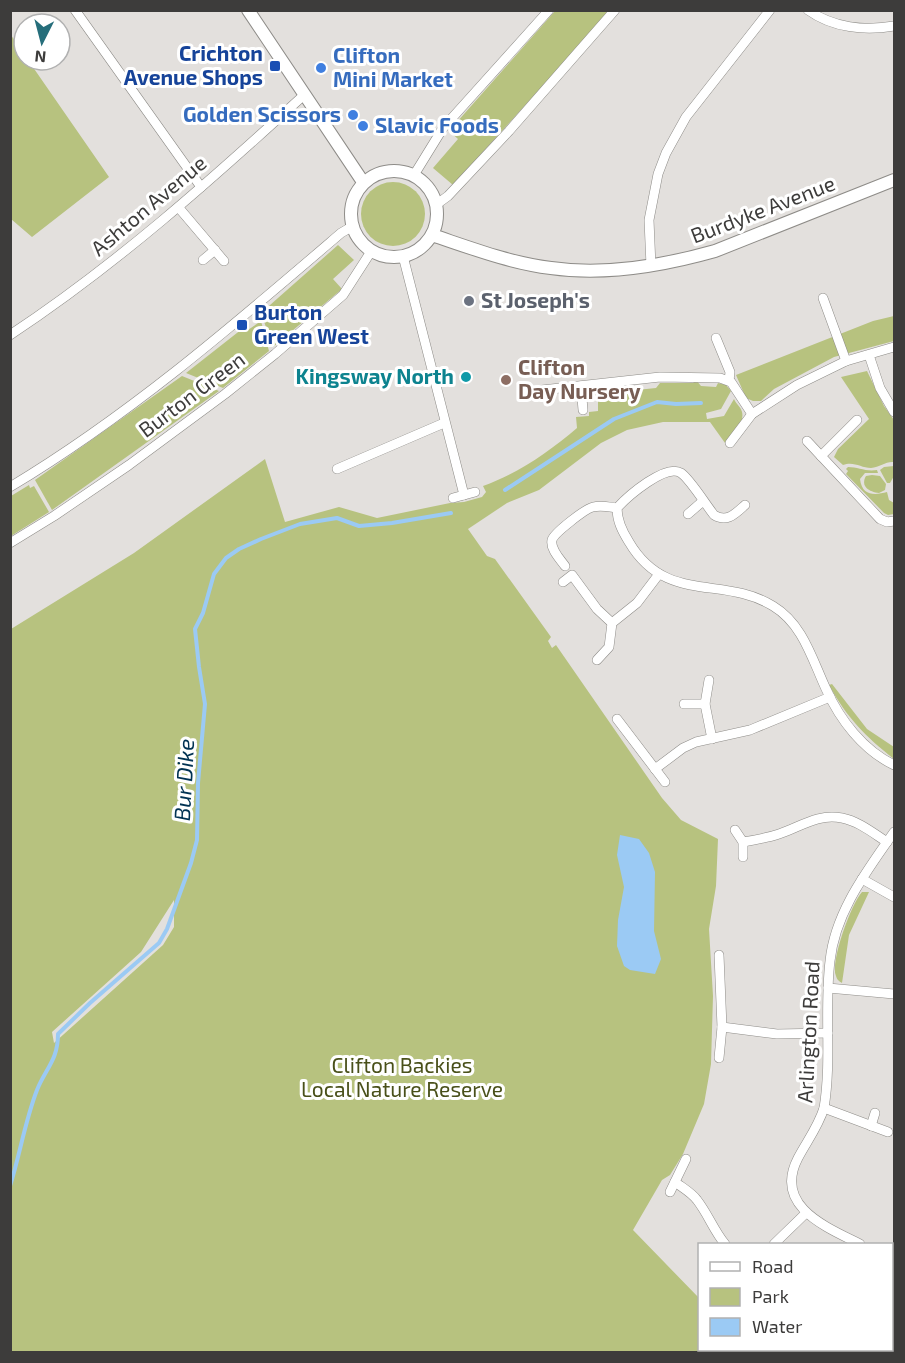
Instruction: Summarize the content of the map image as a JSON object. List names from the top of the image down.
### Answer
{
  "streets": {
    "street": [
      "Ashton Avenue",
      "Burdyke Avenue",
      "Burton Green",
      "Arlington Road"
    ]
  },
  "crossings": [
    ["Burdyke Avenue", "Burton Green"]
  ],
  "water": ["Bur Dike"],
  "parks": ["Clifton Backies Local Nature Reserve"],
  "places": {
    "transit": ["Crichton Avenue Shops", "Burton Green West"],
    "other": [
      "Clifton Mini Market",
      "Golden Scissors",
      "Slavic Foods",
      "St Joseph's",
      "Kingsway North",
      "Clifton Day Nursery"
    ]
  },
  "legend": ["Road", "Park", "Water"],
  "north": "bottom"
}
